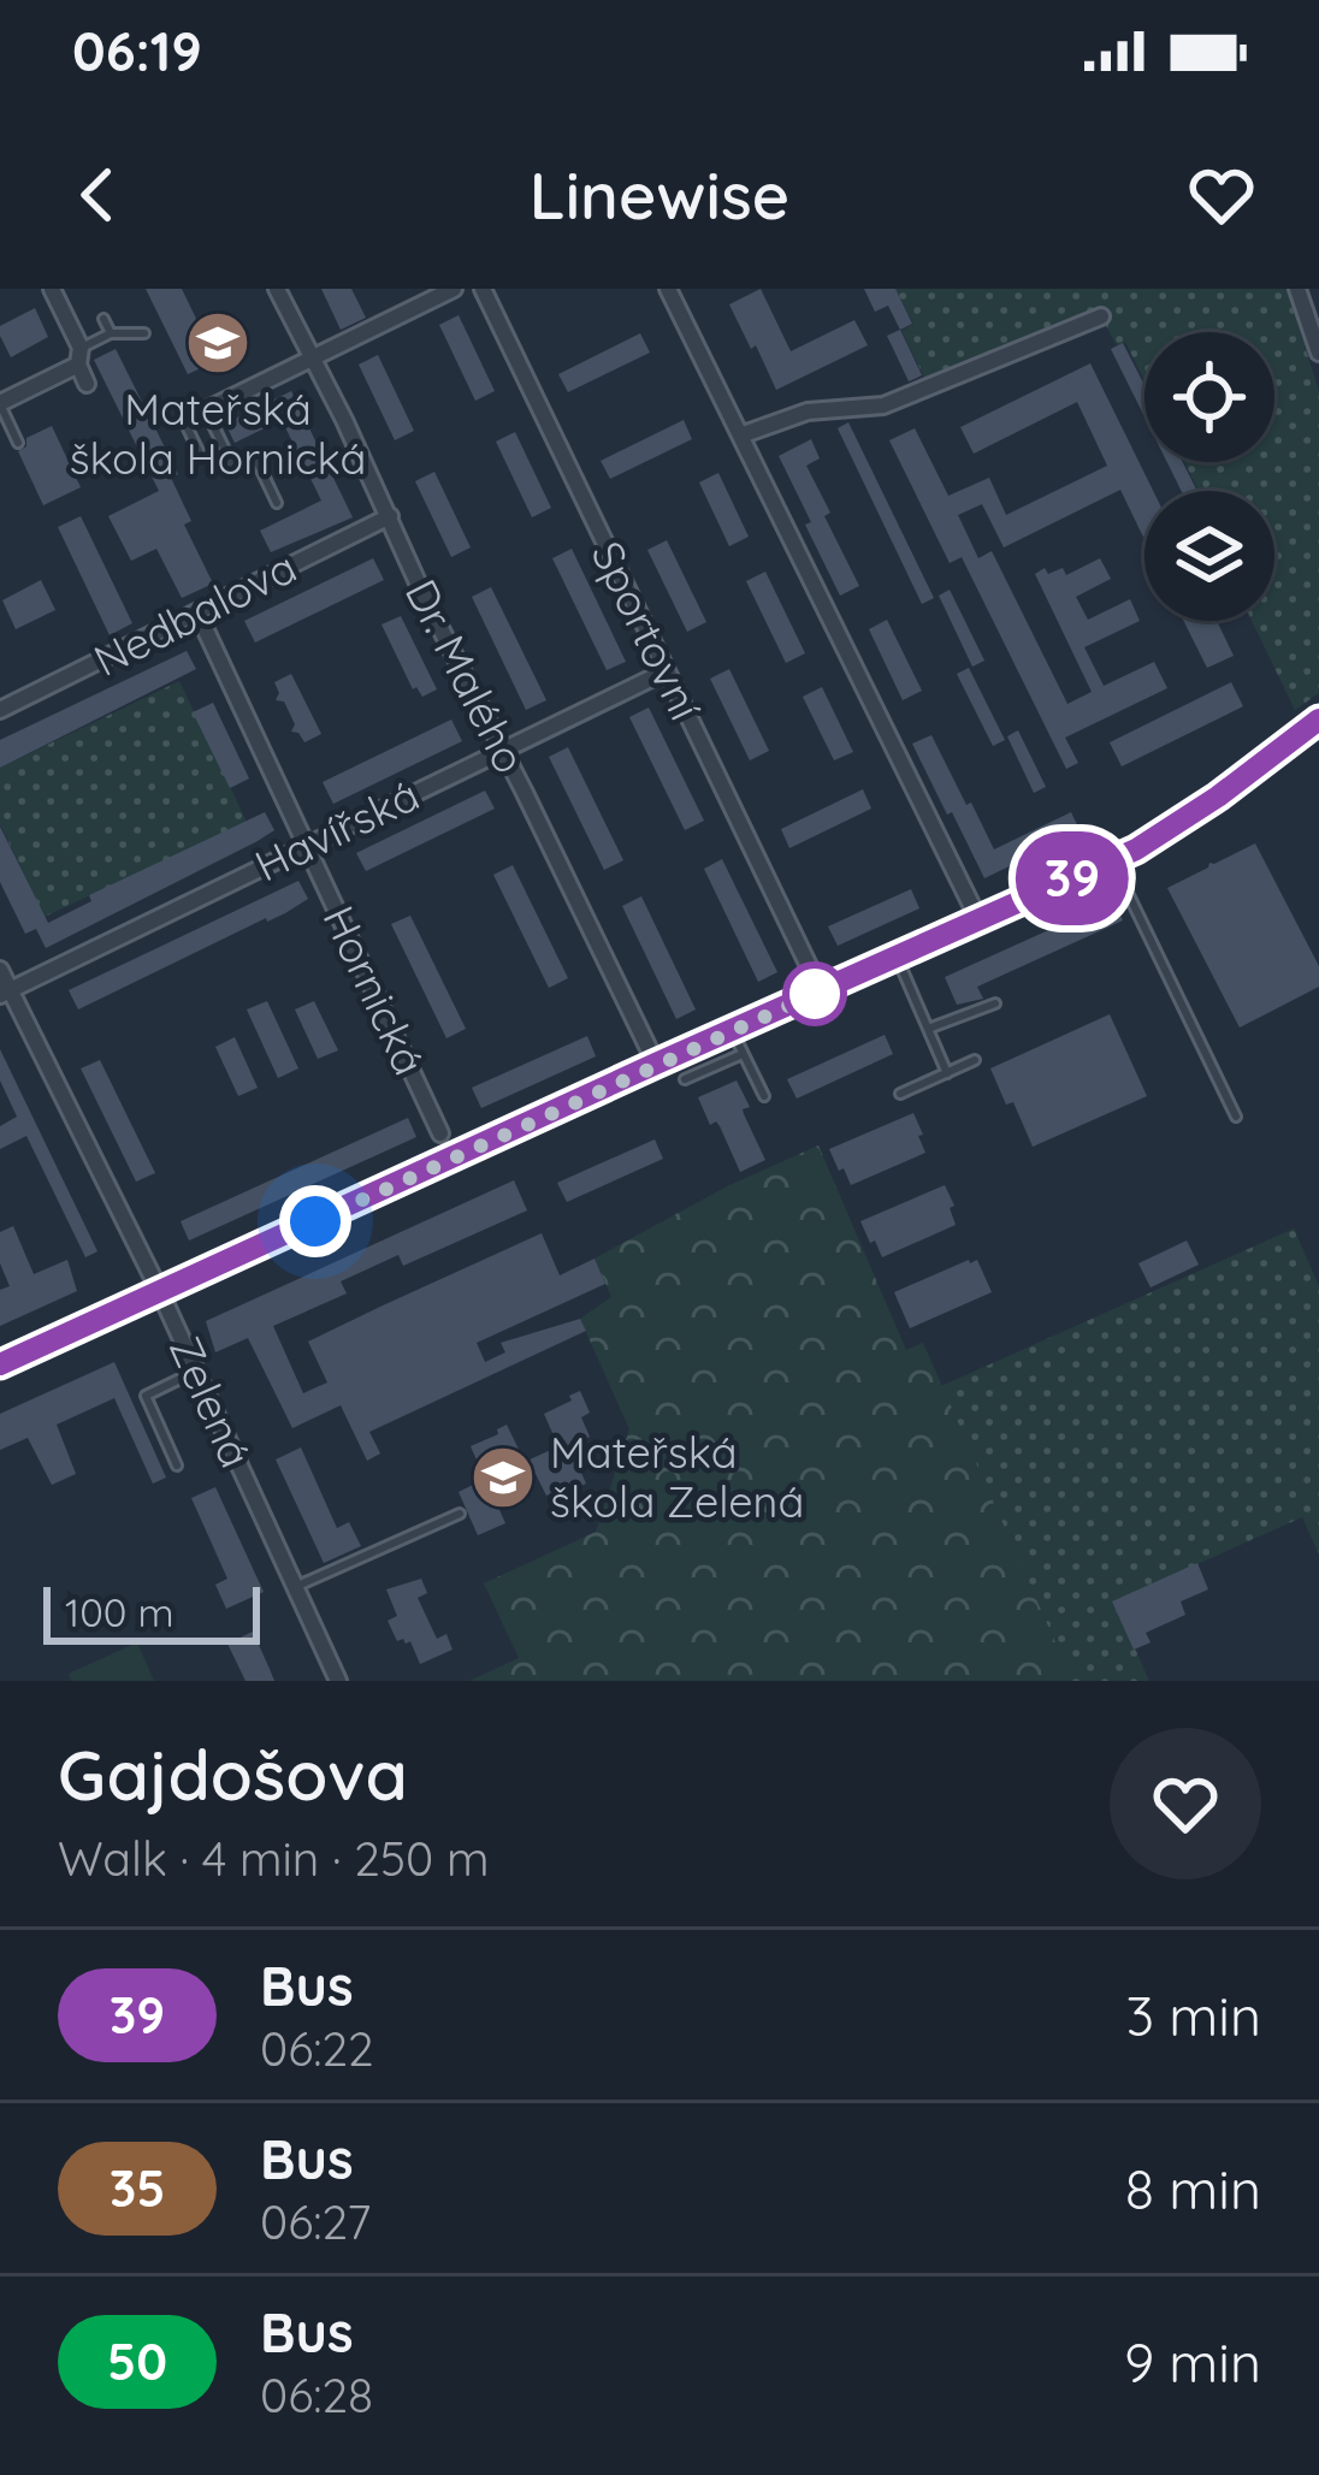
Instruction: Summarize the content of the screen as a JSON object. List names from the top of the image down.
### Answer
{
  "streets": {
    "street": [
      "Nedbalova",
      "Sportovní",
      "Dr. Malého",
      "Havířská",
      "Hornická",
      "Zelená"
    ]
  },
  "crossings": [
    ["Nedbalova", "Dr. Malého"],
    ["Nedbalova", "Hornická"],
    ["Sportovní", "Havířská"],
    ["Dr. Malého", "Havířská"],
    ["Havířská", "Hornická"],
    ["Havířská", "Zelená"]
  ],
  "places": {
    "school or university": ["Mateřská škola Hornická", "Mateřská škola Zelená"]
  },
  "lines": ["bus line 39"],
  "scale_bar": "100 m",
  "page": {
    "status": "06:19",
    "header": "Linewise",
    "on_map": "39",
    "scale": "100 m",
    "heading": ["Gajdošova", "Walk · 4 min · 250 m"],
    "list": [
      {
        "mark": "39",
        "name": "Bus",
        "note": "06:22",
        "value": "3 min"
      },
      {
        "mark": "35",
        "name": "Bus",
        "note": "06:27",
        "value": "8 min"
      },
      {
        "mark": "50",
        "name": "Bus",
        "note": "06:28",
        "value": "9 min"
      }
    ]
  }
}
